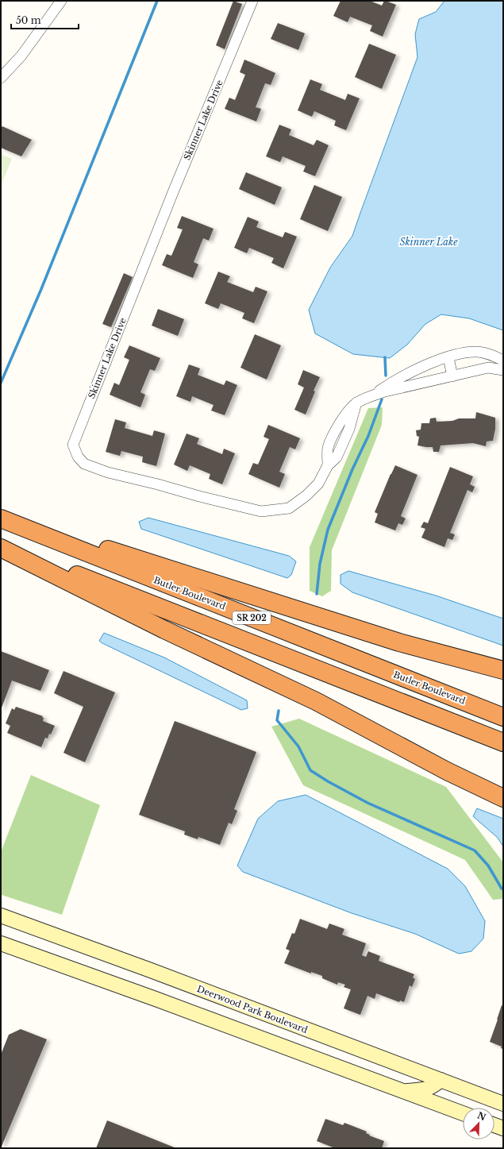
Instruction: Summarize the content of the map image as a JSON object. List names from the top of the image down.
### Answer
{
  "streets": {
    "highway": ["Butler Boulevard", "SR 202"],
    "main road": ["Deerwood Park Boulevard"],
    "street": ["Skinner Lake Drive"]
  },
  "water": ["Skinner Lake"],
  "scale_bar": "50 m",
  "north": "top right"
}
